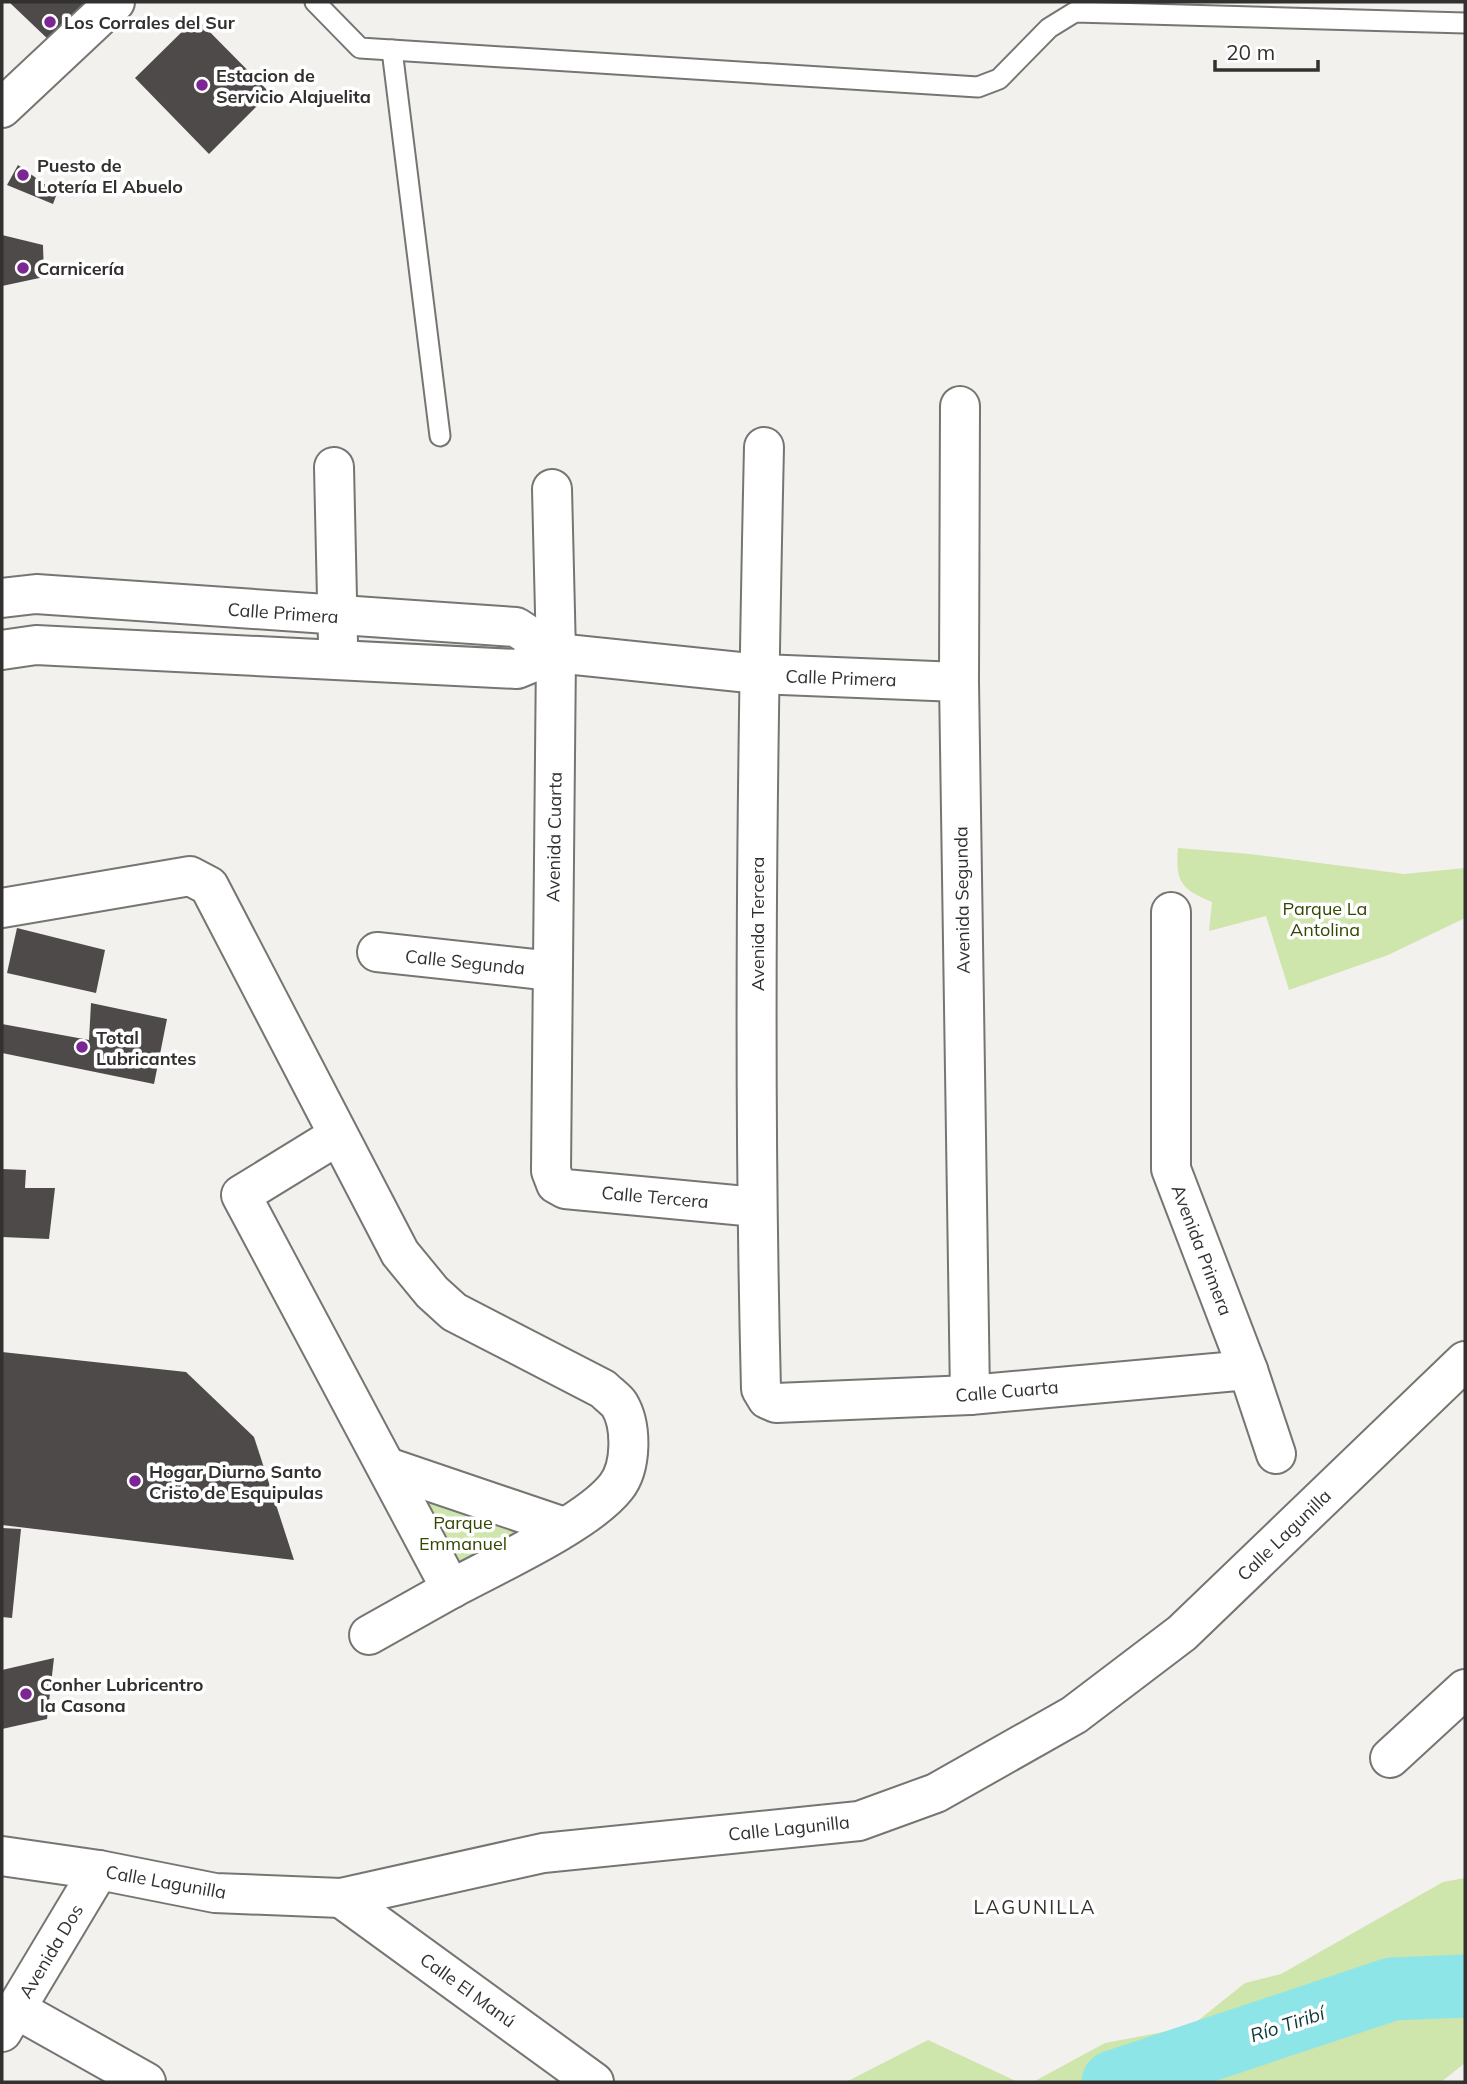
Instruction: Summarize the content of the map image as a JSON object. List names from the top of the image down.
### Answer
{
  "streets": {
    "street": [
      "Calle Primera",
      "Avenida Cuarta",
      "Avenida Segunda",
      "Avenida Tercera",
      "Calle Segunda",
      "Calle Tercera",
      "Avenida Primera",
      "Calle Cuarta",
      "Calle Lagunilla",
      "Avenida Dos",
      "Calle El Manú"
    ]
  },
  "crossings": [
    ["Calle Primera", "Avenida Cuarta"],
    ["Calle Primera", "Avenida Segunda"],
    ["Calle Primera", "Avenida Tercera"],
    ["Avenida Cuarta", "Calle Segunda"],
    ["Avenida Cuarta", "Calle Tercera"],
    ["Avenida Segunda", "Calle Cuarta"],
    ["Avenida Tercera", "Calle Tercera"],
    ["Avenida Tercera", "Calle Cuarta"],
    ["Avenida Primera", "Calle Cuarta"],
    ["Calle Lagunilla", "Avenida Dos"],
    ["Calle Lagunilla", "Calle El Manú"]
  ],
  "districts": ["LAGUNILLA"],
  "water": ["Río Tiribí"],
  "parks": ["Parque La Antolina", "Parque Emmanuel"],
  "places": [
    "Los Corrales del Sur",
    "Estacion de Servicio Alajuelita",
    "Puesto de Lotería El Abuelo",
    "Carnicería",
    "Total Lubricantes",
    "Hogar Diurno Santo Cristo de Esquipulas",
    "Conher Lubricentro la Casona"
  ],
  "scale_bar": "20 m"
}
